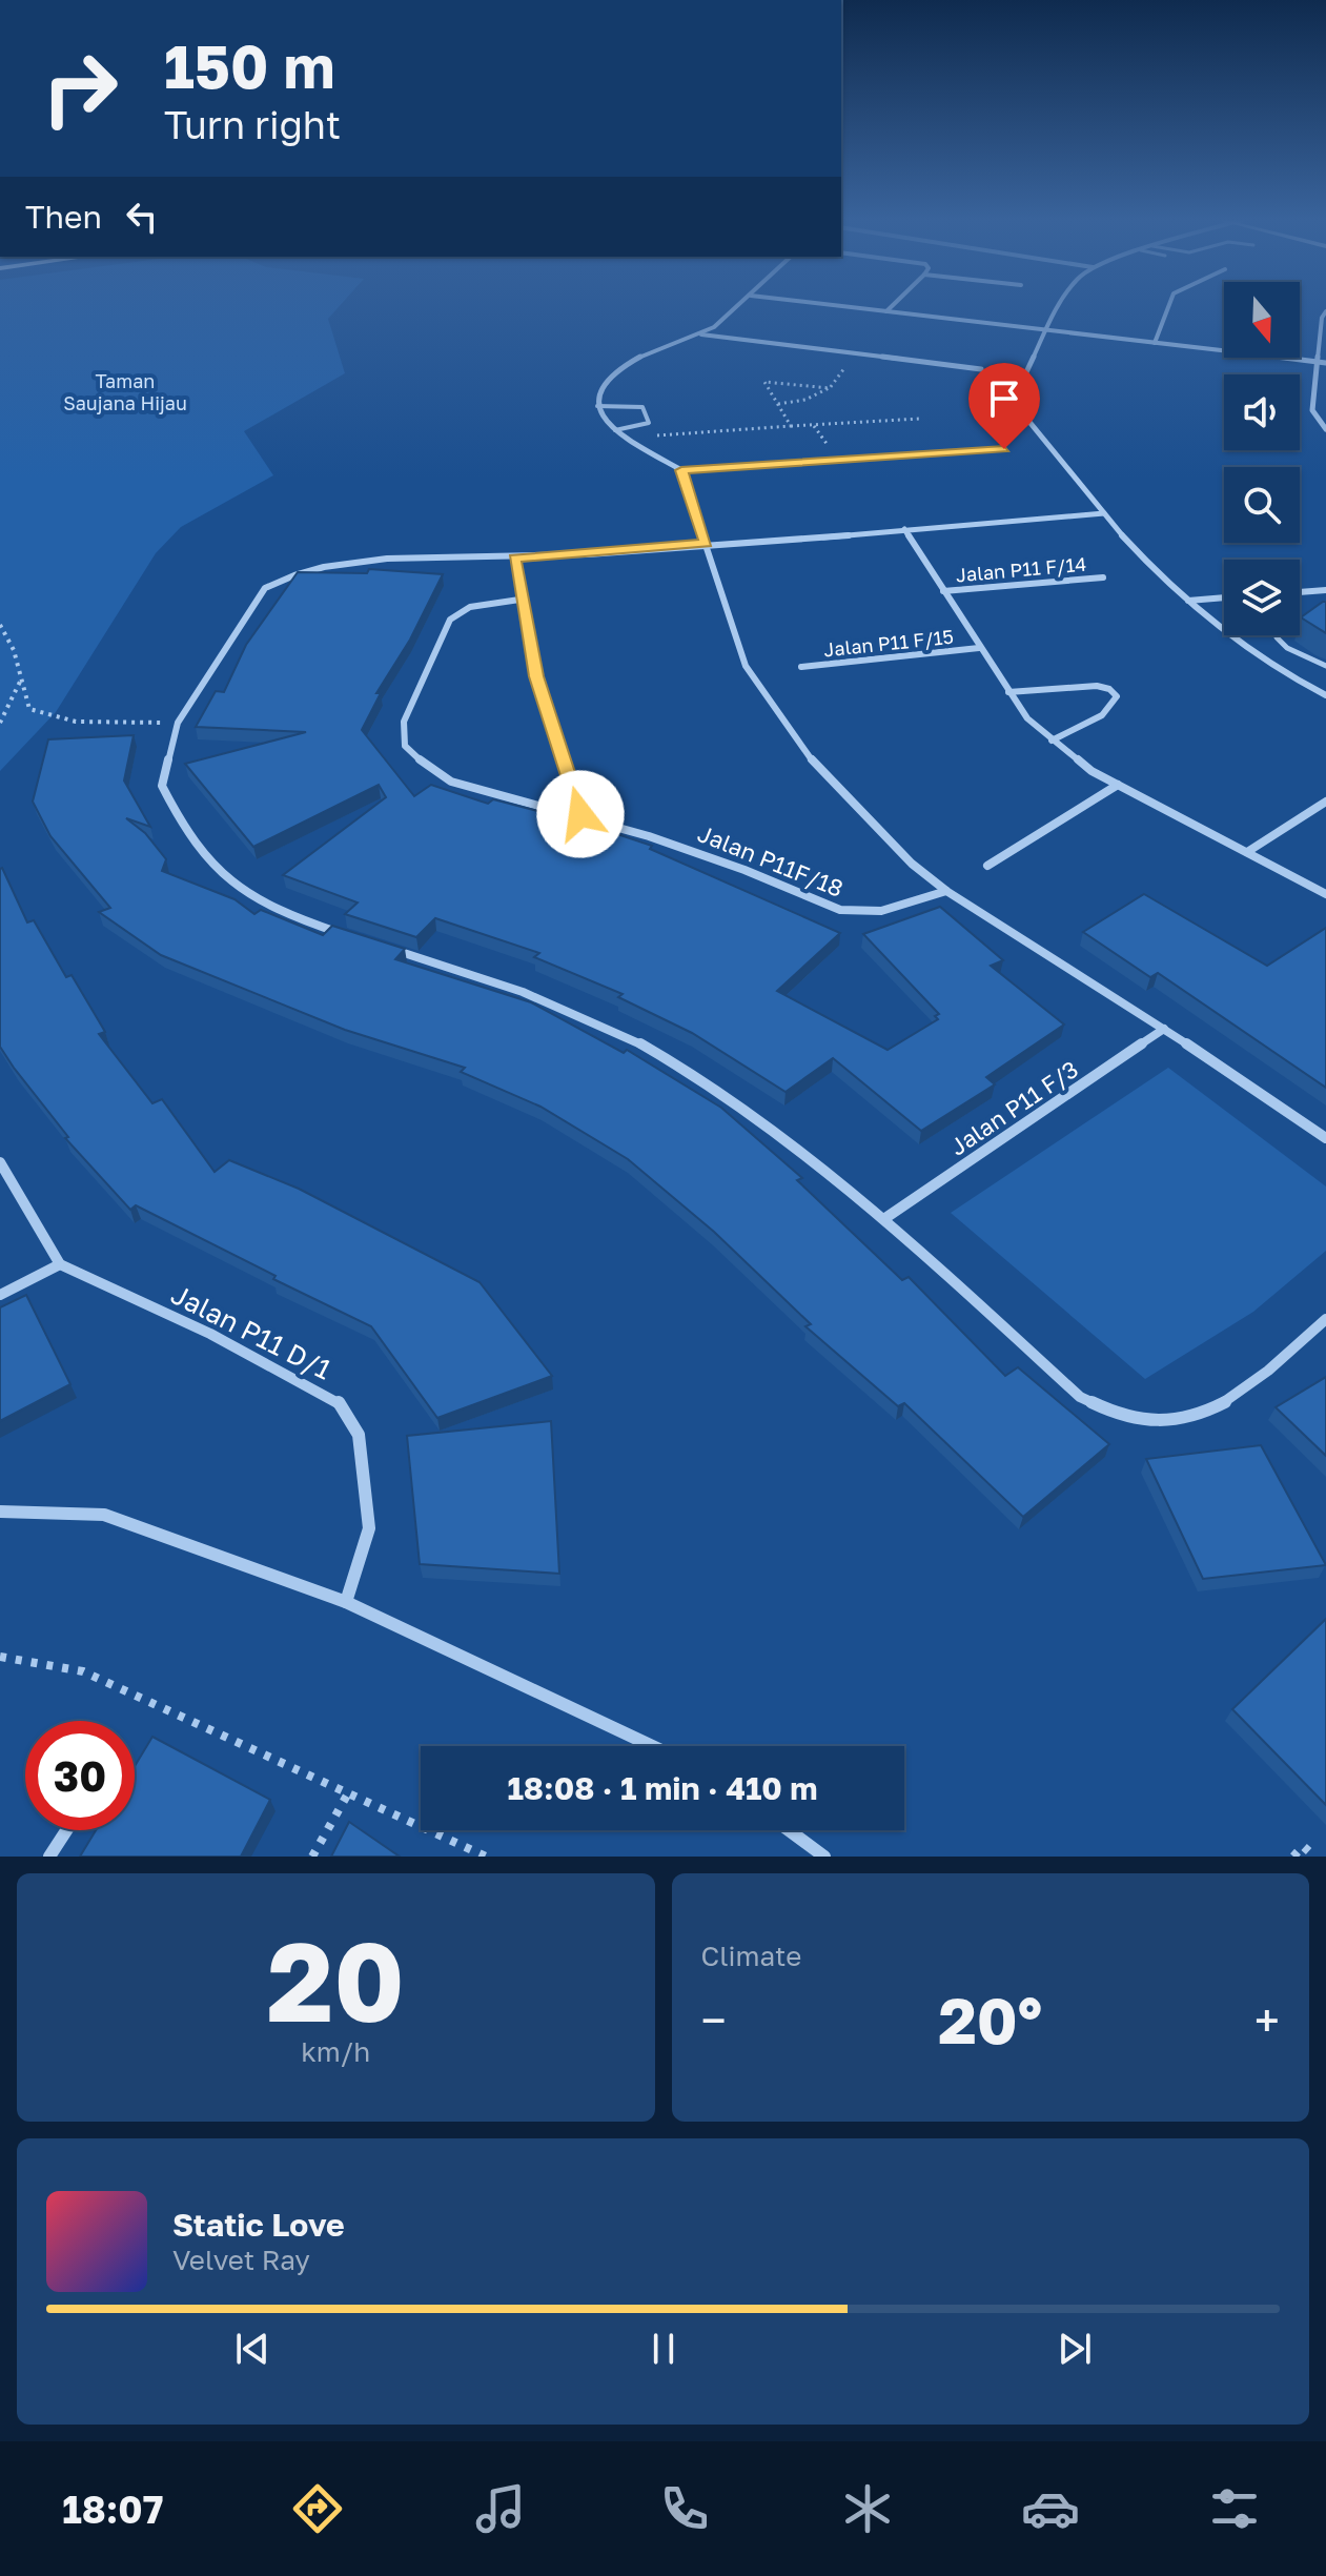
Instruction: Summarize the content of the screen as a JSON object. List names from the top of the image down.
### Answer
{
  "streets": {
    "street": [
      "Jalan P11 F/14",
      "Jalan P11 F/15",
      "Jalan P11F/18",
      "Jalan P11 F/3",
      "Jalan P11 D/1"
    ]
  },
  "parks": ["Taman Saujana Hijau"],
  "north": "bottom",
  "page": {
    "turn": ["150 m", "Turn right"],
    "then": "Then",
    "limit": "30",
    "trip": "18:08 · 1 min · 410 m",
    "tile": [
      ["20", "km/h"],
      "Climate"
    ],
    "heat": ["−", "20°", "+"],
    "song": ["Static Love", "Velvet Ray"],
    "tabs": "18:07"
  }
}
